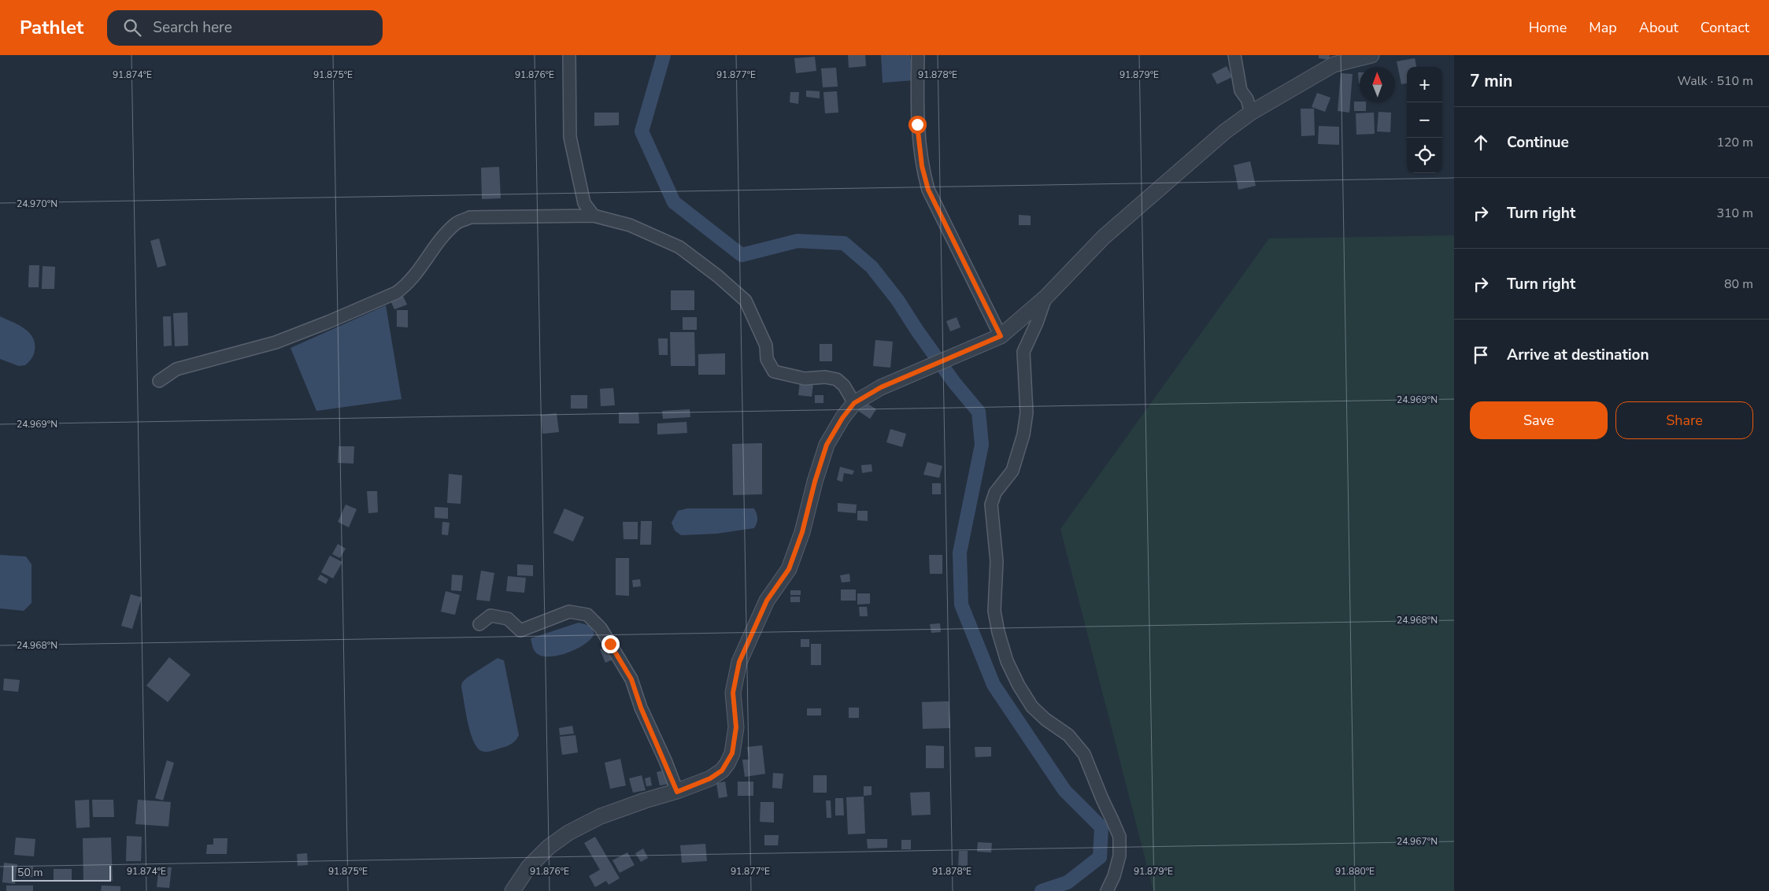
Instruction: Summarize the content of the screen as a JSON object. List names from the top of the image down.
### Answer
{
  "scale_bar": "50 m",
  "north": "top",
  "page": {
    "header": "Pathlet",
    "search": "Search here",
    "nav": [
      "Home",
      "Map",
      "About",
      "Contact"
    ],
    "heading": ["7 min", "Walk · 510 m"],
    "map_buttons": ["+", "−"],
    "list": [
      ["Continue", "120 m"],
      ["Turn right", "310 m"],
      ["Turn right", "80 m"],
      "Arrive at destination"
    ],
    "buttons": ["Save", "Share"],
    "scale": "50 m"
  },
  "coordinates": [
    "91.874°E",
    "91.875°E",
    "91.876°E",
    "91.877°E",
    "91.878°E",
    "91.879°E",
    "24.970°N",
    "24.969°N",
    "24.968°N",
    "24.967°N",
    "91.880°E"
  ]
}
